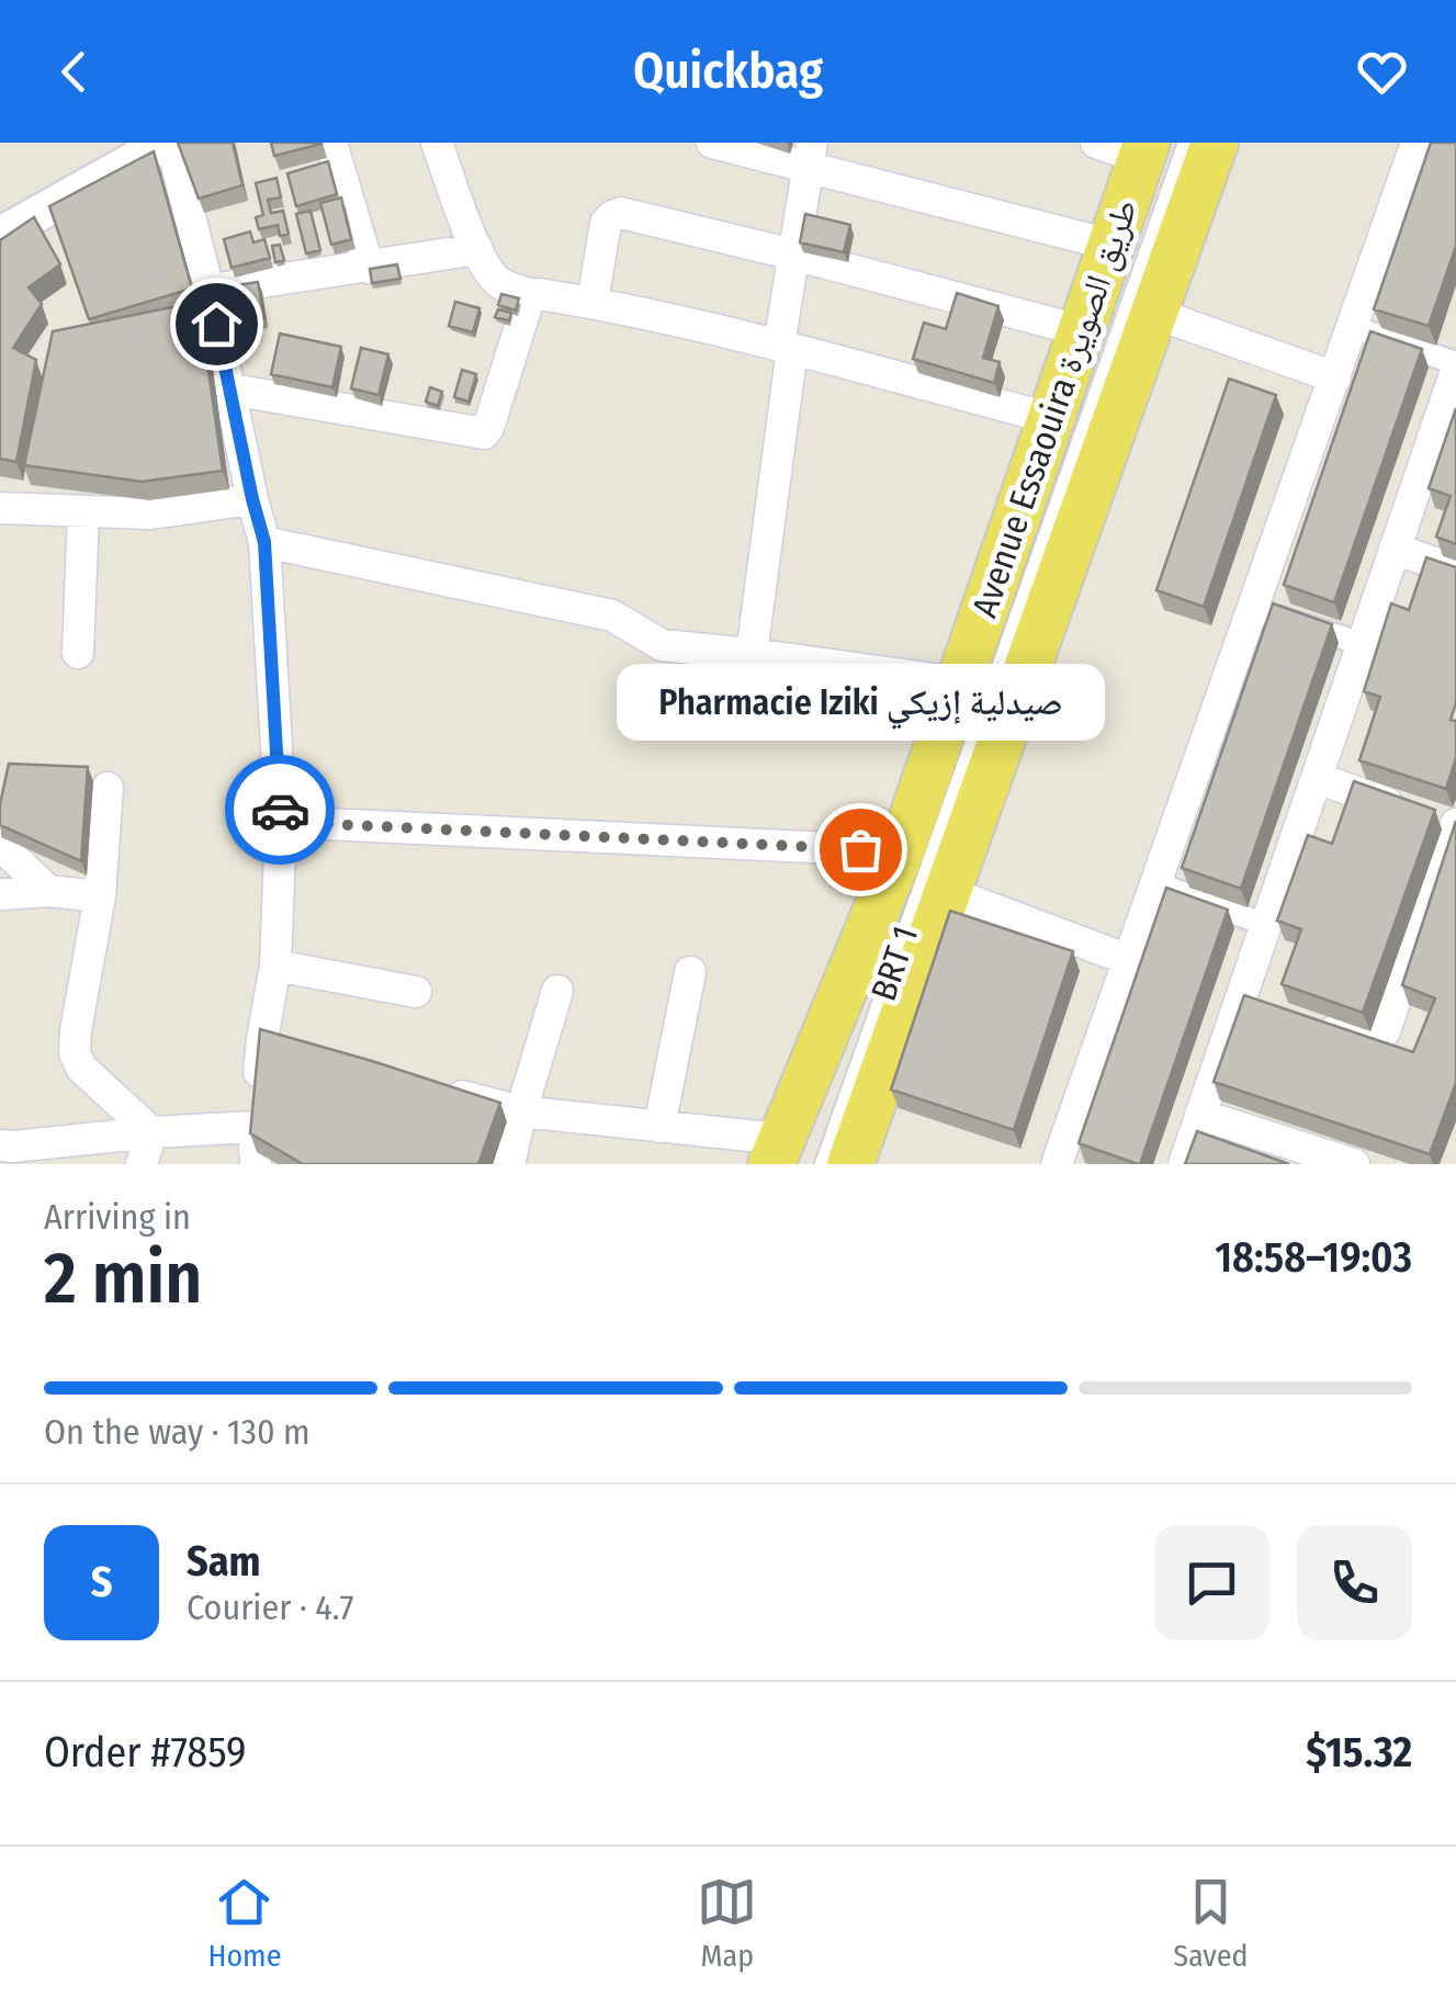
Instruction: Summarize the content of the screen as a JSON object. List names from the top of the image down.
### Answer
{
  "streets": {
    "main road": ["Avenue Essaouira طريق الصويرة"],
    "lane": ["BRT 1"]
  },
  "places": ["Pharmacie Iziki صيدلية إزيكي"],
  "page": {
    "header": "Quickbag",
    "bubble": "Pharmacie Iziki صيدلية إزيكي",
    "heading": ["2 min", "Arriving in", "18:58–19:03"],
    "panel": [
      "Sam",
      "Courier · 4.7",
      "Order #7859",
      "$15.32"
    ],
    "bar": "On the way · 130 m",
    "round": "S",
    "tabs": ["Home", "Map", "Saved"]
  }
}
